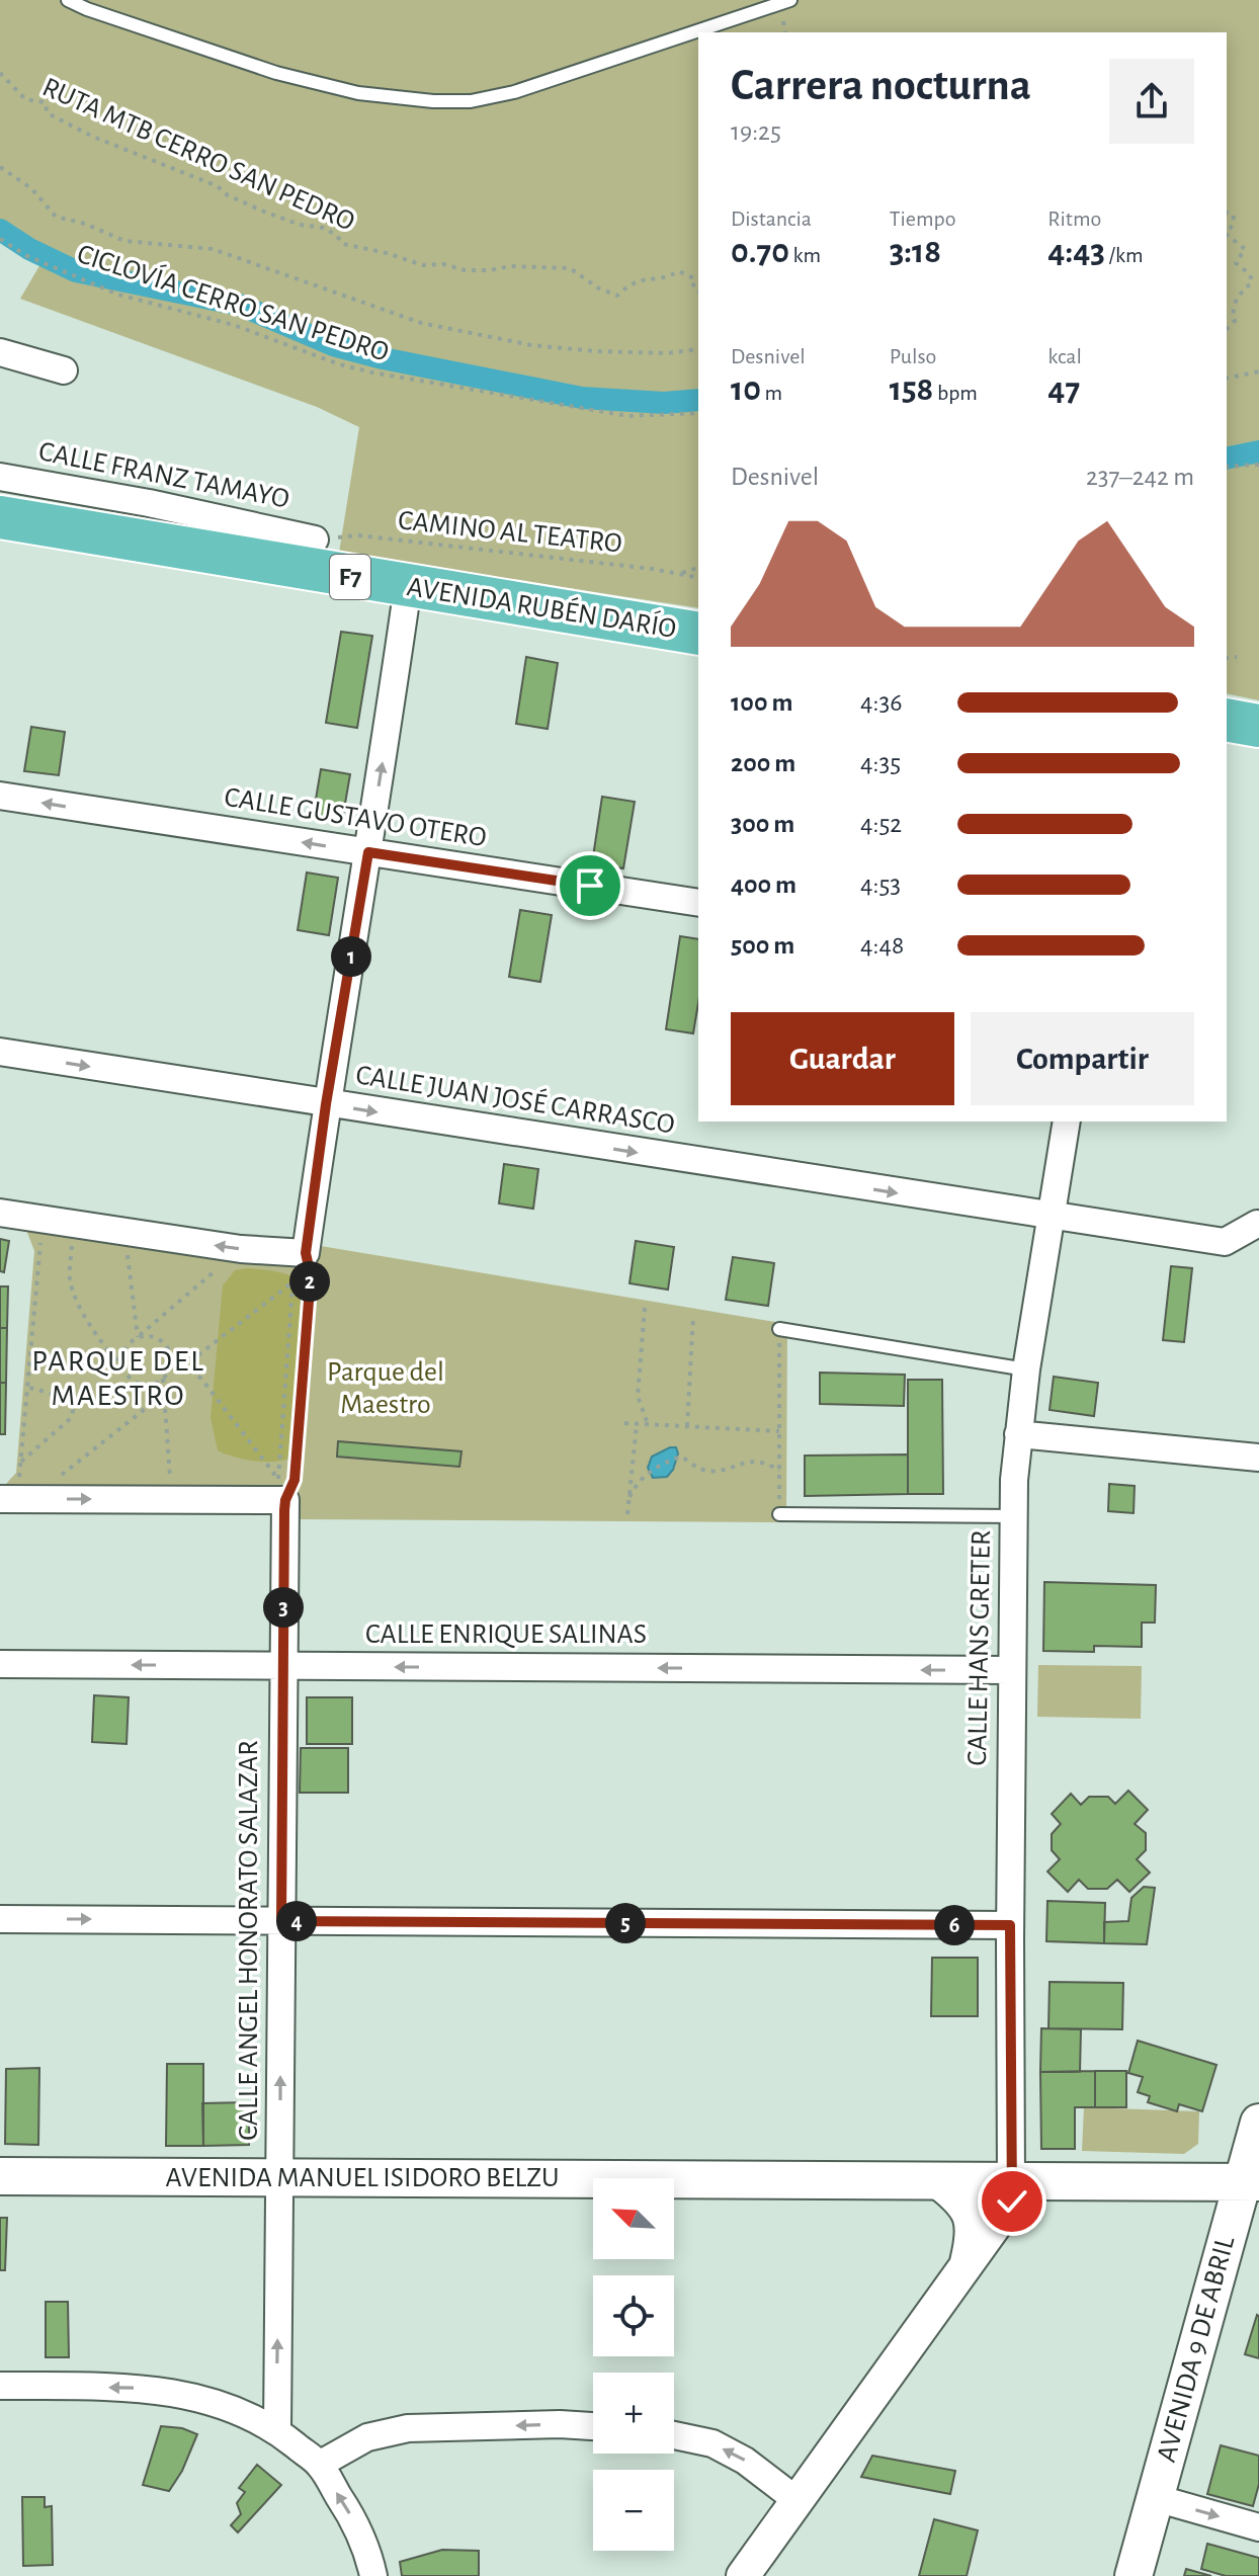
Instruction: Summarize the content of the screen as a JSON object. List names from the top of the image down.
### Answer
{
  "streets": {
    "highway": ["F7", "AVENIDA RUBÉN DARÍO"],
    "main road": ["AVENIDA MANUEL ISIDORO BELZU", "AVENIDA 9 DE ABRIL"],
    "street": [
      "CALLE FRANZ TAMAYO",
      "CALLE GUSTAVO OTERO",
      "CALLE JUAN JOSÉ CARRASCO",
      "CALLE ENRIQUE SALINAS",
      "CALLE HANS GRETER",
      "CALLE ANGEL HONORATO SALAZAR"
    ],
    "path": ["RUTA MTB CERRO SAN PEDRO", "CICLOVÍA CERRO SAN PEDRO", "CAMINO AL TEATRO"]
  },
  "crossings": [
    ["CALLE FRANZ TAMAYO", "CAMINO AL TEATRO"],
    ["CALLE JUAN JOSÉ CARRASCO", "CALLE HANS GRETER"],
    ["CALLE ENRIQUE SALINAS", "CALLE HANS GRETER"],
    ["CALLE ENRIQUE SALINAS", "CALLE ANGEL HONORATO SALAZAR"],
    ["CALLE HANS GRETER", "AVENIDA MANUEL ISIDORO BELZU"],
    ["CALLE ANGEL HONORATO SALAZAR", "AVENIDA MANUEL ISIDORO BELZU"],
    ["AVENIDA MANUEL ISIDORO BELZU", "AVENIDA 9 DE ABRIL"]
  ],
  "one_way": [
    "CALLE GUSTAVO OTERO",
    "CALLE JUAN JOSÉ CARRASCO",
    "CALLE ENRIQUE SALINAS",
    "CALLE ANGEL HONORATO SALAZAR"
  ],
  "districts": ["PARQUE DEL MAESTRO"],
  "parks": ["Parque del Maestro"],
  "north": "top left",
  "page": {
    "heading": ["Carrera nocturna", "19:25"],
    "stats": [
      ["Distancia", "0.70 km"],
      ["Tiempo", "3:18"],
      ["Ritmo", "4:43 /km"],
      ["Desnivel", "10 m"],
      ["Pulso", "158 bpm"],
      ["kcal", "47"]
    ],
    "chart": ["Desnivel", "237–242 m"],
    "list": [
      {
        "name": "100 m",
        "note": "4:36"
      },
      {
        "name": "200 m",
        "note": "4:35"
      },
      {
        "name": "300 m",
        "note": "4:52"
      },
      {
        "name": "400 m",
        "note": "4:53"
      },
      {
        "name": "500 m",
        "note": "4:48"
      }
    ],
    "pins": [
      "1",
      "2",
      "3",
      "4",
      "5",
      "6"
    ],
    "buttons": ["Guardar", "Compartir"],
    "map_buttons": ["+", "−"]
  }
}
